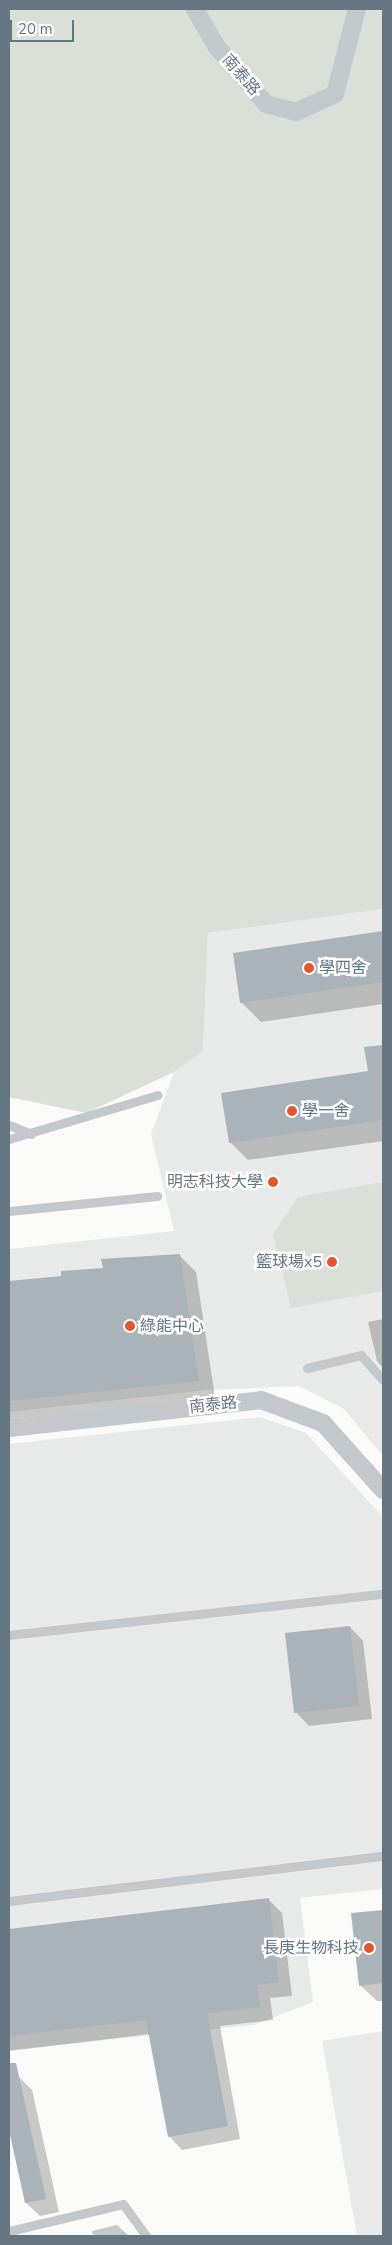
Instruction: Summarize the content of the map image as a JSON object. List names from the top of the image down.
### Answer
{
  "streets": {
    "street": ["南泰路"]
  },
  "places": [
    "學四舍",
    "學一舍",
    "明志科技大學",
    "籃球場x5",
    "綠能中心",
    "長庚生物科技"
  ],
  "scale_bar": "20 m"
}
